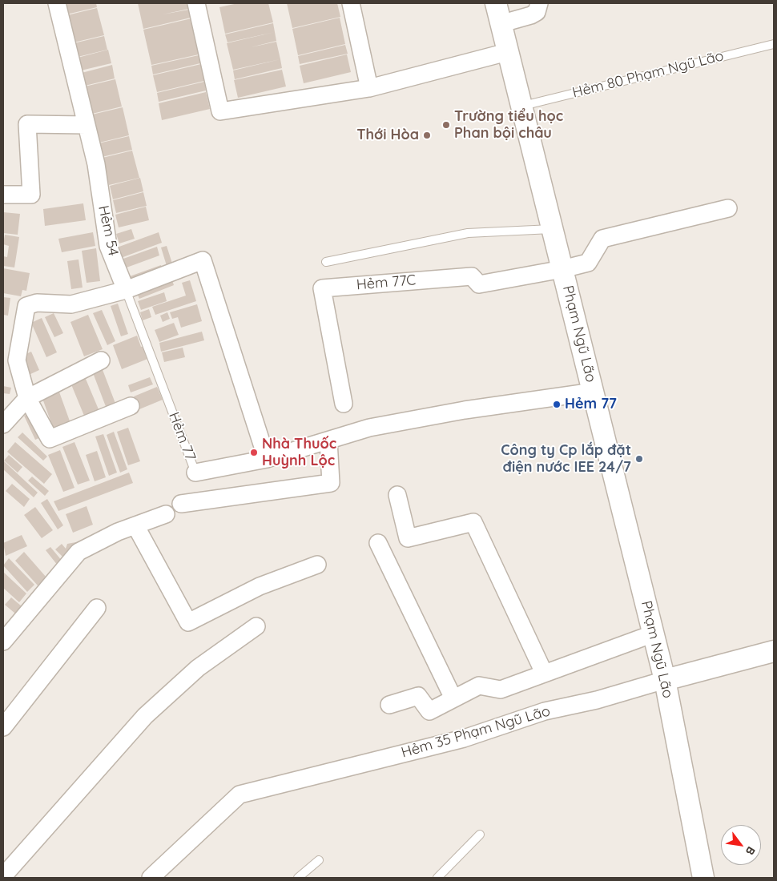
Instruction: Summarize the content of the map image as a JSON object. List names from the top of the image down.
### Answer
{
  "streets": {
    "street": [
      "Hẻm 54",
      "Hẻm 77C",
      "Phạm Ngũ Lão",
      "Hẻm 77",
      "Hẻm 35 Phạm Ngũ Lão"
    ],
    "lane": ["Hẻm 80 Phạm Ngũ Lão"]
  },
  "crossings": [
    ["Hẻm 80 Phạm Ngũ Lão", "Phạm Ngũ Lão"],
    ["Hẻm 54", "Hẻm 77"],
    ["Hẻm 77C", "Phạm Ngũ Lão"],
    ["Phạm Ngũ Lão", "Hẻm 77"],
    ["Phạm Ngũ Lão", "Hẻm 35 Phạm Ngũ Lão"]
  ],
  "places": [
    "Trường tiểu học Phan bội châu",
    "Thới Hòa",
    "Hẻm 77",
    "Nhà Thuốc Huỳnh Lộc",
    "Công ty Cp lắp đặt điện nước IEE 24/7"
  ],
  "north": "bottom right"
}
